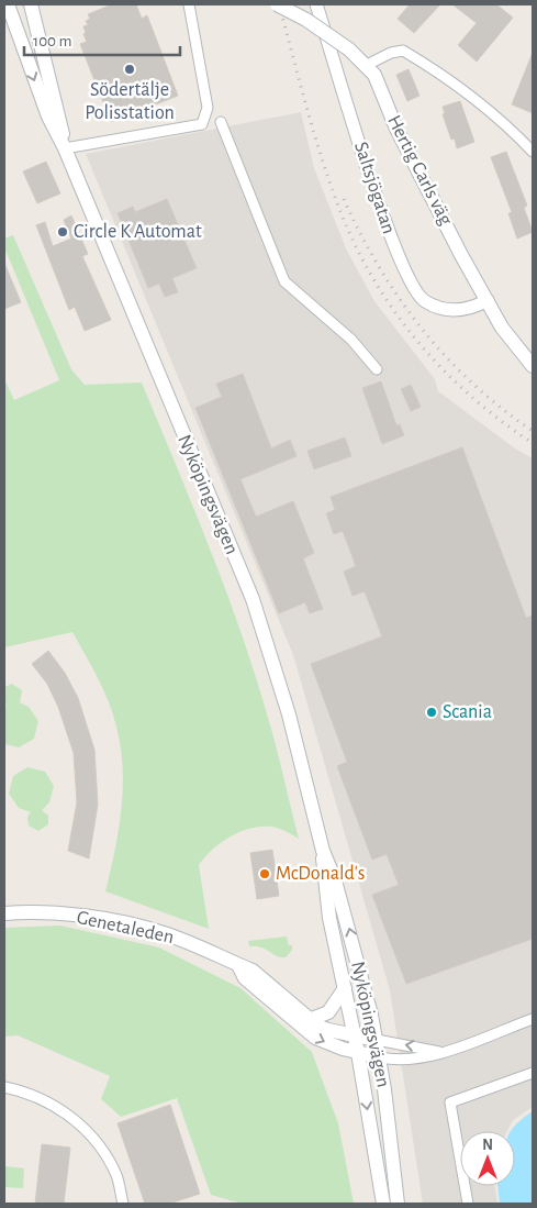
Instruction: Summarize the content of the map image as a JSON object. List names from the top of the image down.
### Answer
{
  "streets": {
    "main road": ["Hertig Carls väg", "Nyköpingsvägen", "Genetaleden"],
    "street": ["Saltsjögatan"]
  },
  "crossings": [
    ["Hertig Carls väg", "Saltsjögatan"],
    ["Nyköpingsvägen", "Genetaleden"]
  ],
  "places": [
    "Södertälje Polisstation",
    "Circle K Automat",
    "Scania",
    "McDonald's"
  ],
  "scale_bar": "100 m",
  "north": "top"
}
